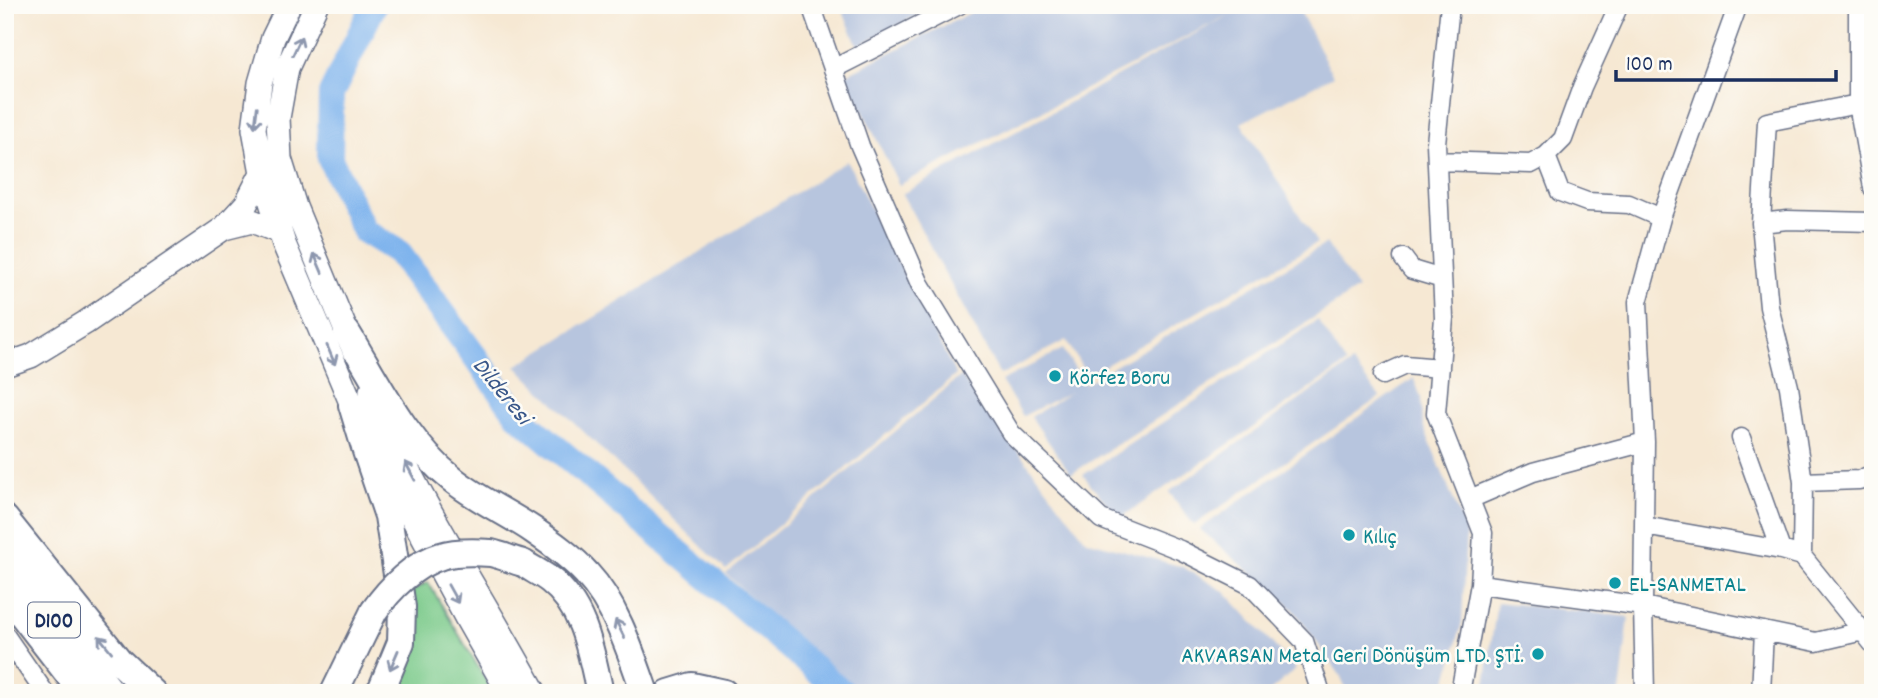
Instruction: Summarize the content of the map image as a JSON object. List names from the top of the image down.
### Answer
{
  "streets": {
    "highway": ["D100"]
  },
  "water": ["Dilderesi"],
  "places": [
    "Körfez Boru",
    "Kılıç",
    "EL-SANMETAL",
    "AKVARSAN Metal Geri Dönüşüm LTD. ŞTİ."
  ],
  "scale_bar": "100 m"
}
